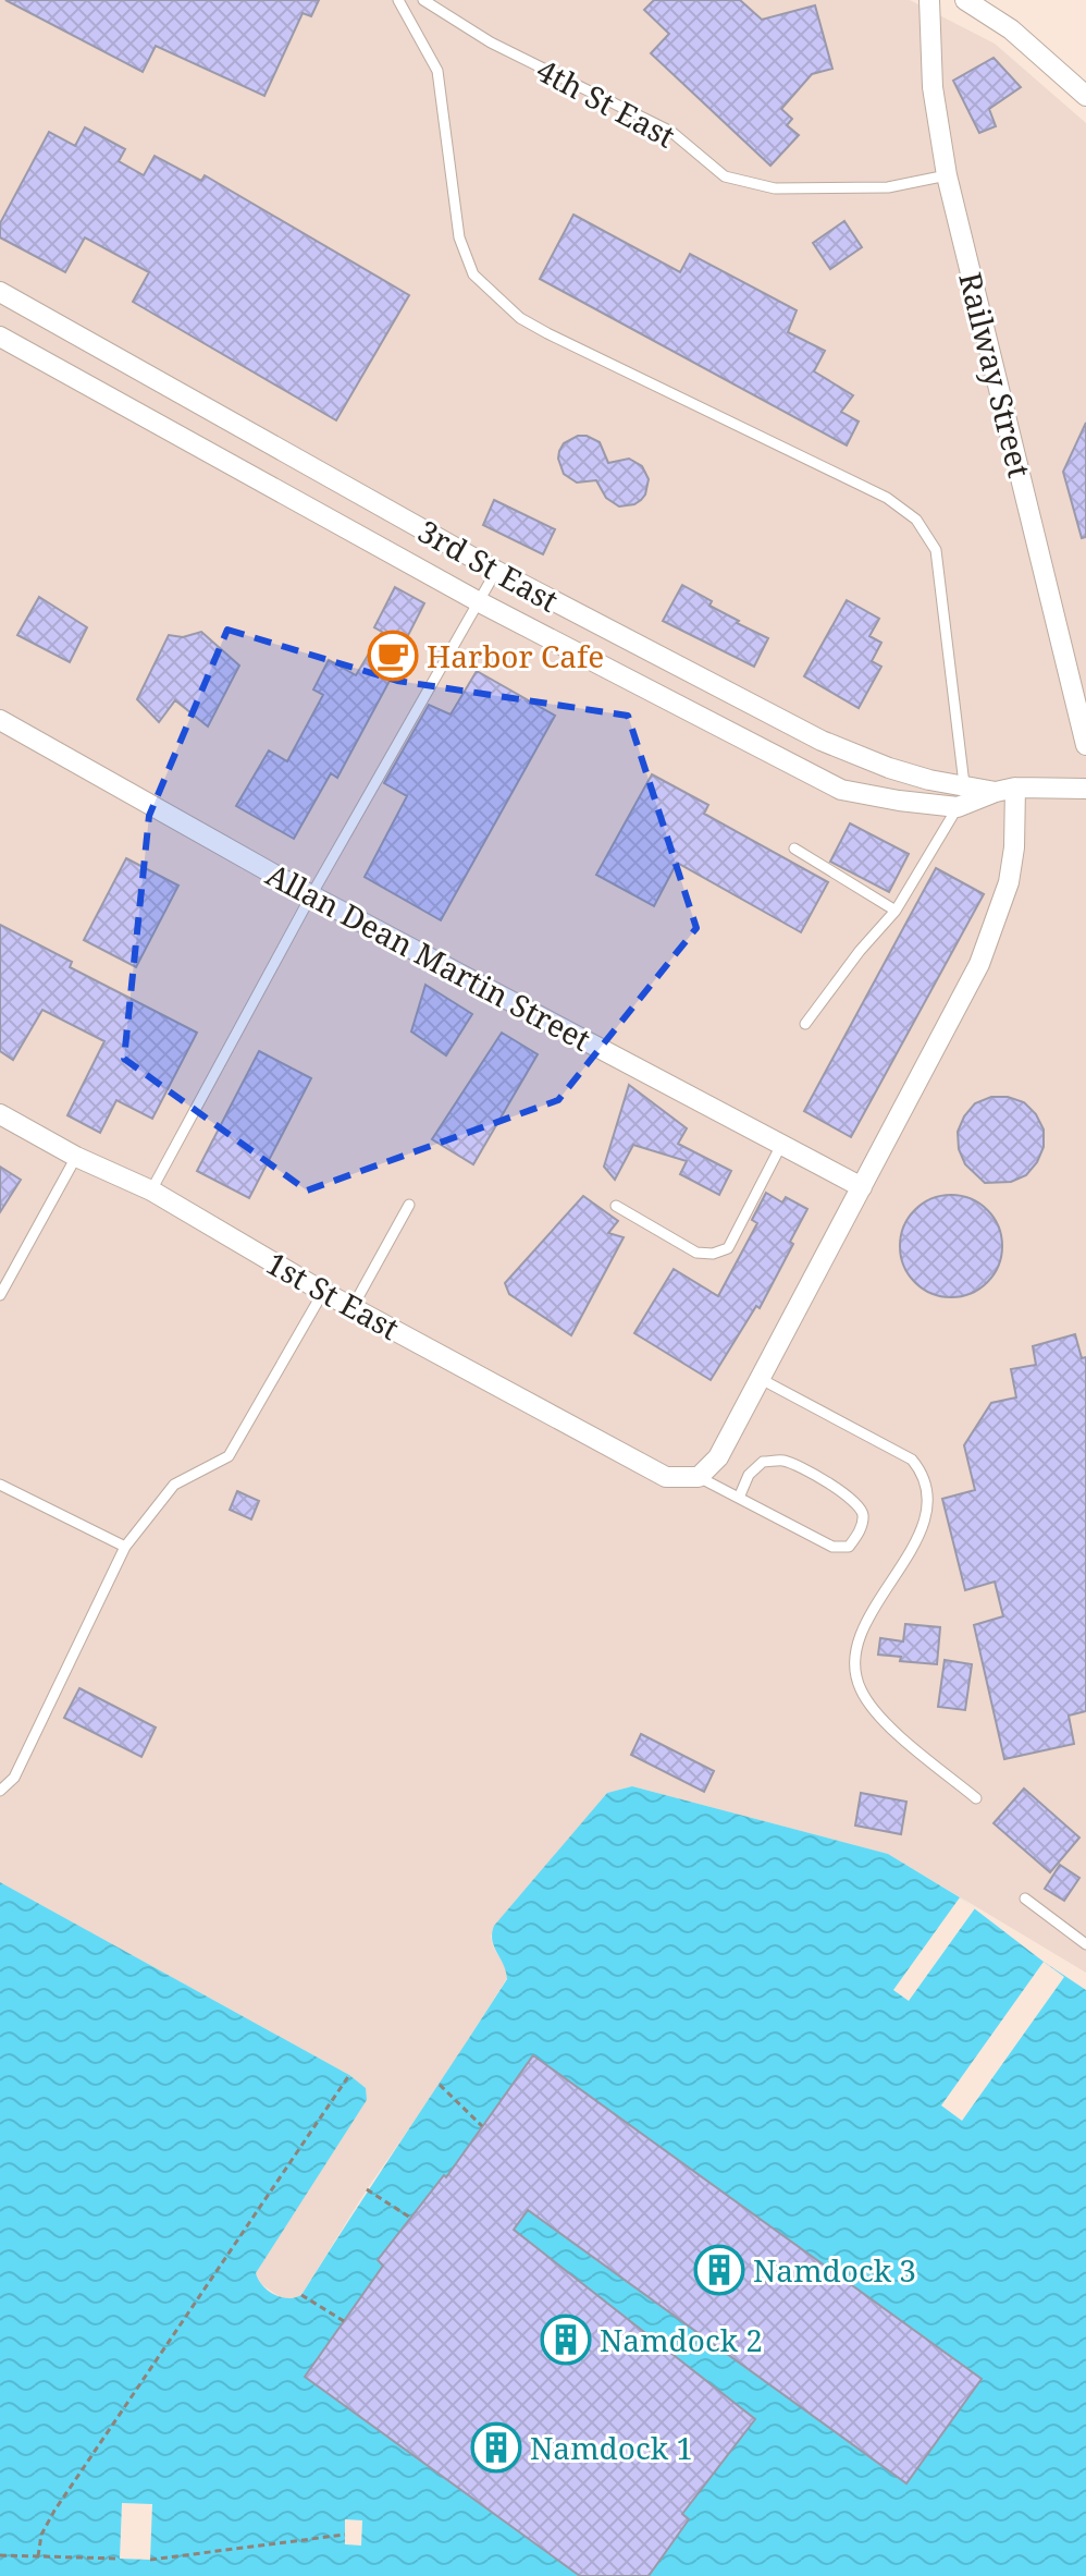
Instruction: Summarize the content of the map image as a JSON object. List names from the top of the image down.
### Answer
{
  "streets": {
    "street": [
      "Railway Street",
      "3rd St East",
      "Allan Dean Martin Street",
      "1st St East"
    ],
    "lane": ["4th St East"]
  },
  "crossings": [
    ["4th St East", "Railway Street"]
  ],
  "places": {
    "cafe": ["Harbor Cafe"],
    "building": ["Namdock 3", "Namdock 2", "Namdock 1"]
  }
}
